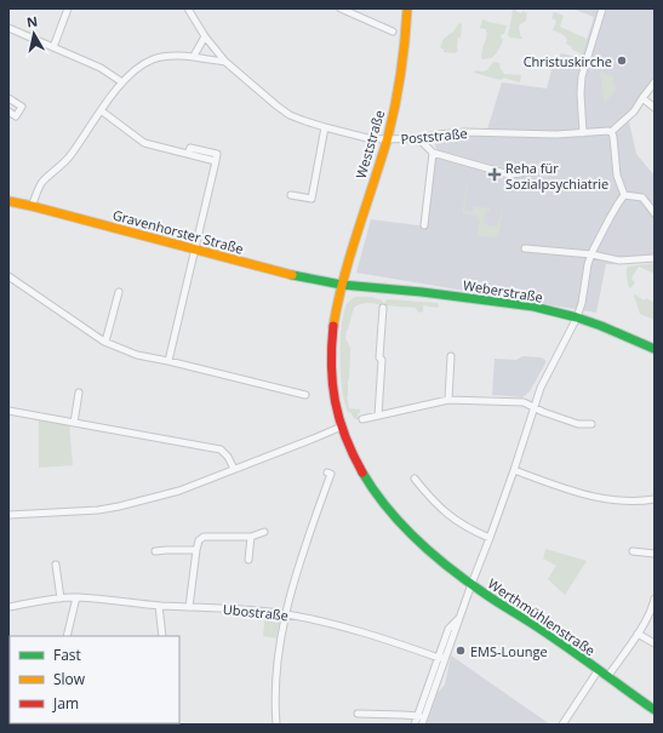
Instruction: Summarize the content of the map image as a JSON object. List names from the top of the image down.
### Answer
{
  "streets": {
    "main road": [
      "Weststraße",
      "Gravenhorster Straße",
      "Weberstraße",
      "Werthmühlenstraße"
    ],
    "street": ["Poststraße", "Ubostraße"]
  },
  "crossings": [
    ["Poststraße", "Weststraße"],
    ["Weststraße", "Gravenhorster Straße"],
    ["Weststraße", "Weberstraße"],
    ["Weststraße", "Werthmühlenstraße"],
    ["Gravenhorster Straße", "Weberstraße"]
  ],
  "places": {
    "other": ["Christuskirche", "EMS-Lounge"],
    "health": ["Reha für Sozialpsychiatrie"]
  },
  "legend": ["Fast", "Slow", "Jam"],
  "north": "top"
}
